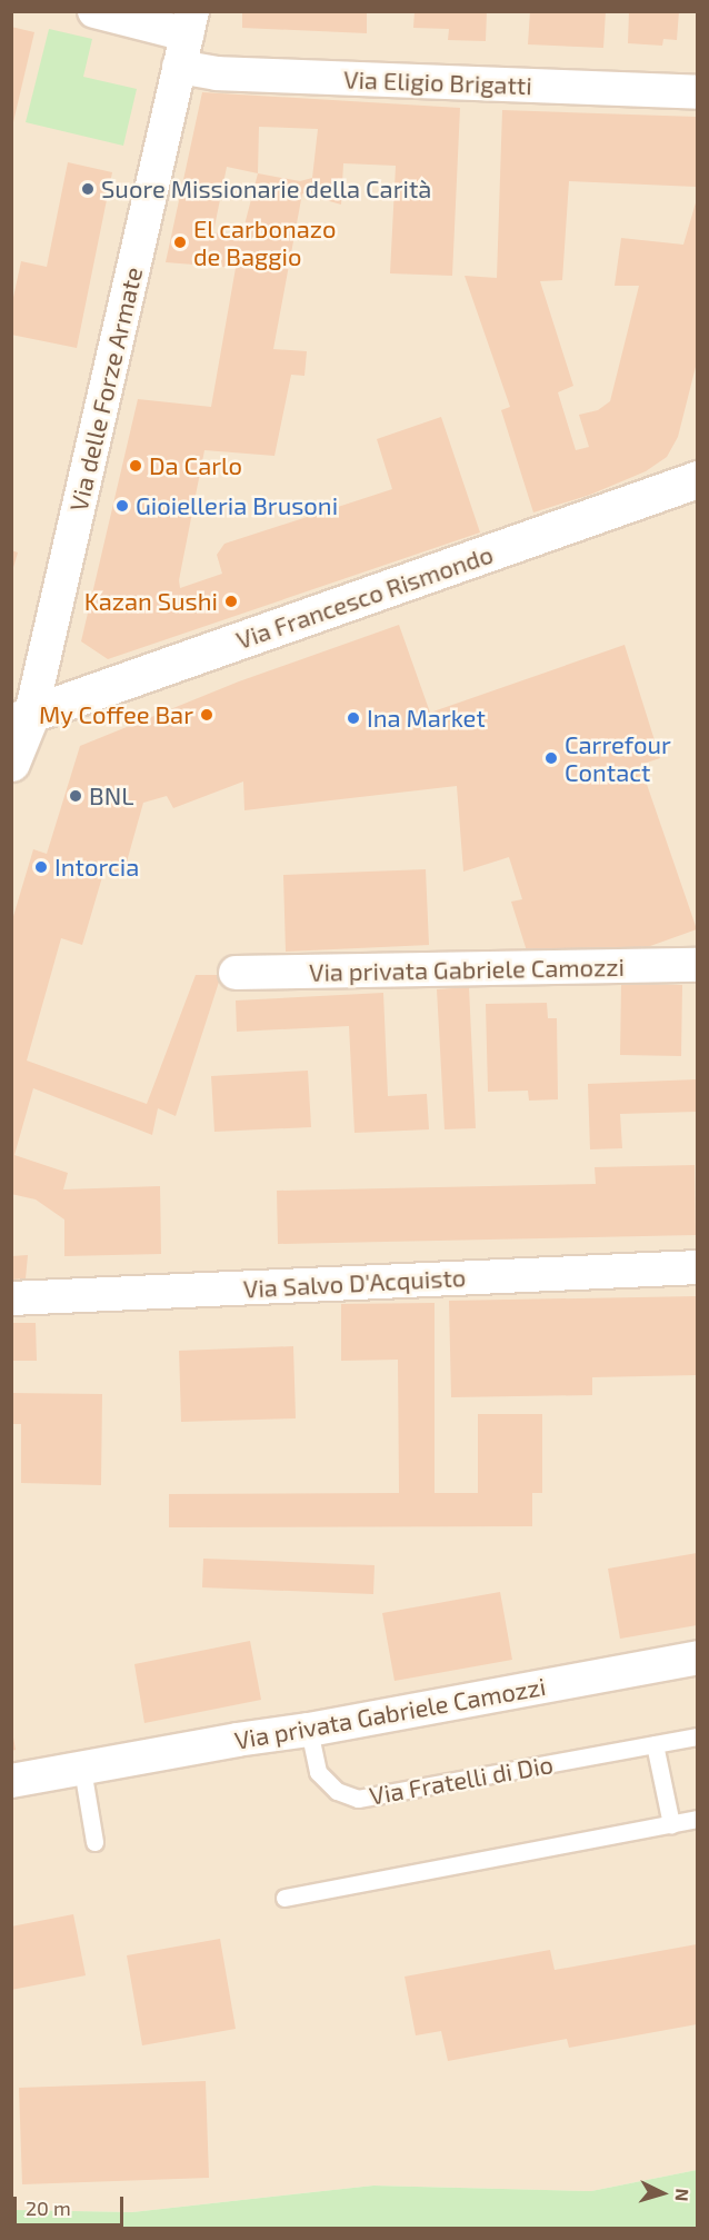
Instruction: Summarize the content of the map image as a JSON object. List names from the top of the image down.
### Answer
{
  "streets": {
    "street": [
      "Via Eligio Brigatti",
      "Via delle Forze Armate",
      "Via Francesco Rismondo",
      "Via privata Gabriele Camozzi",
      "Via Salvo D'Acquisto"
    ],
    "lane": ["Via Fratelli di Dio"]
  },
  "crossings": [
    ["Via Eligio Brigatti", "Via delle Forze Armate"],
    ["Via delle Forze Armate", "Via Francesco Rismondo"],
    ["Via privata Gabriele Camozzi", "Via Fratelli di Dio"]
  ],
  "places": [
    "Suore Missionarie della Carità",
    "El carbonazo de Baggio",
    "Da Carlo",
    "Gioielleria Brusoni",
    "Kazan Sushi",
    "My Coffee Bar",
    "Ina Market",
    "Carrefour Contact",
    "BNL",
    "Intorcia"
  ],
  "scale_bar": "20 m",
  "north": "right"
}
